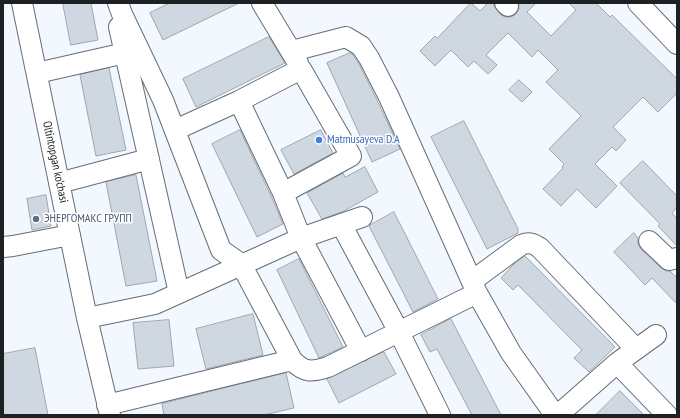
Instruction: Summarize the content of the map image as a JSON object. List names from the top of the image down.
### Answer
{
  "streets": {
    "street": ["Oltintopgan ko'chasi"]
  },
  "places": ["Matmusayeva D.A", "ЭНЕРГОМАКС ГРУПП"]
}
